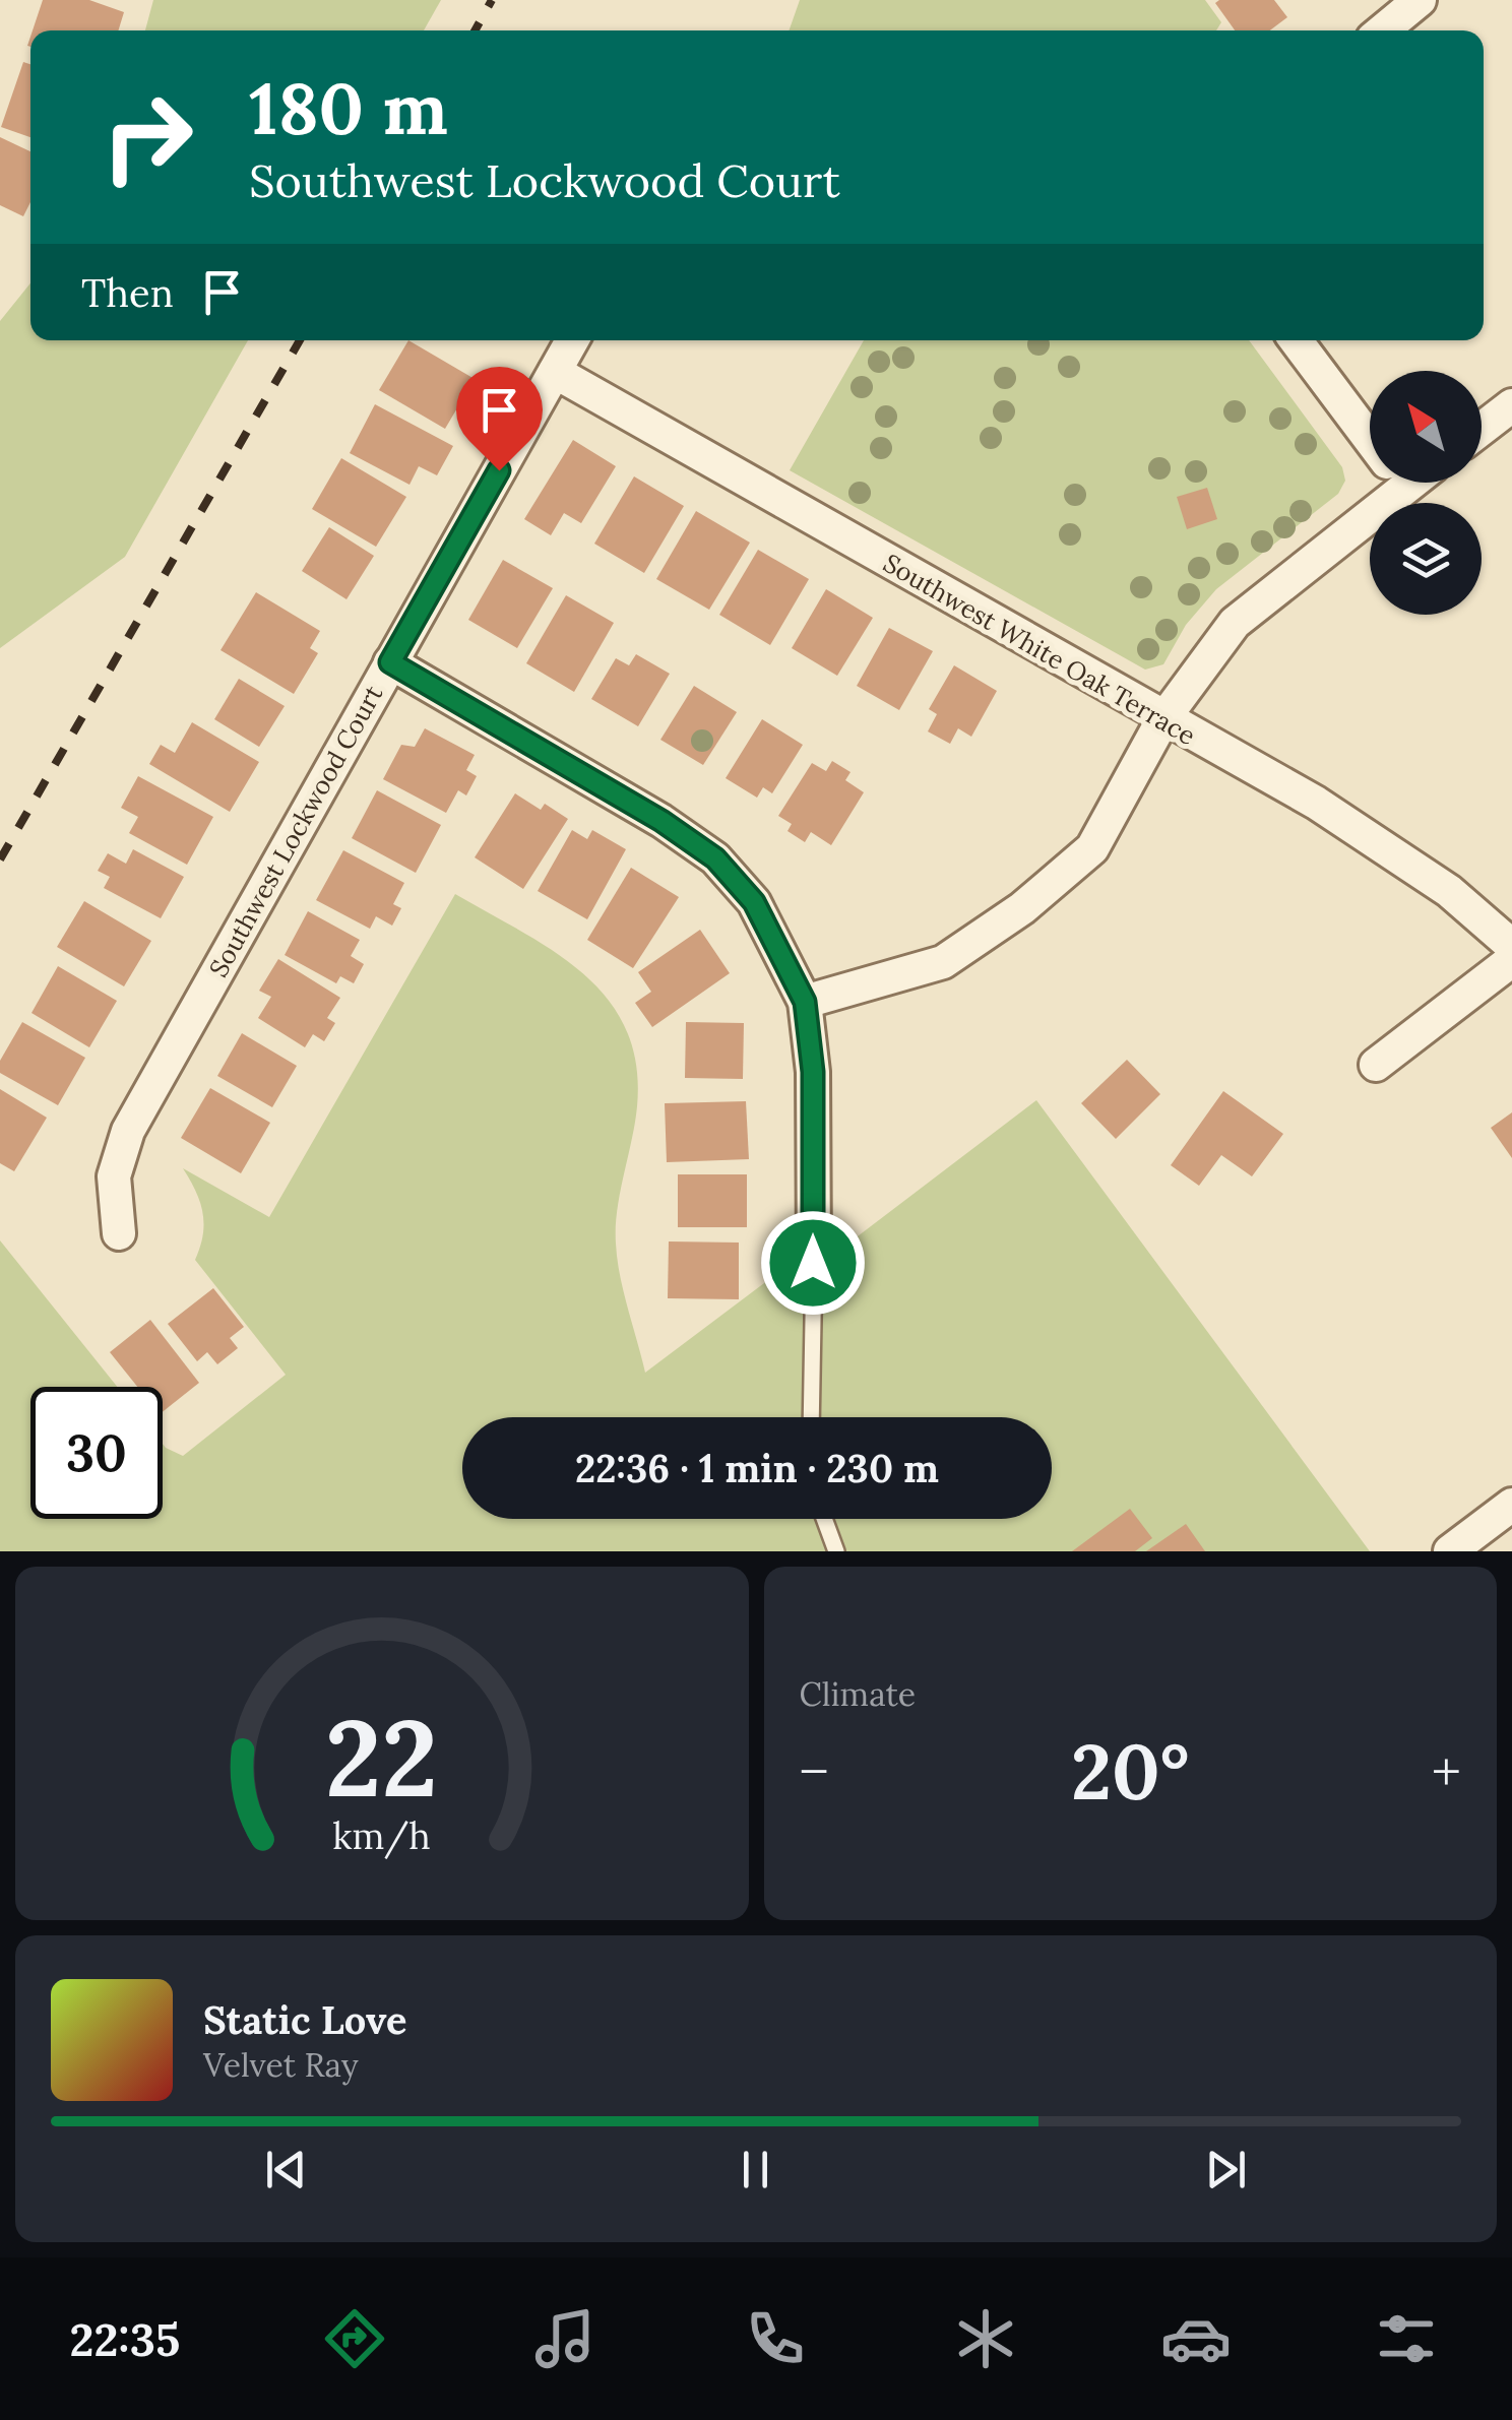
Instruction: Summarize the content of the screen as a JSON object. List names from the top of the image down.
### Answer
{
  "streets": {
    "street": ["Southwest White Oak Terrace", "Southwest Lockwood Court"]
  },
  "crossings": [
    ["Southwest White Oak Terrace", "Southwest Lockwood Court"]
  ],
  "north": "top left",
  "page": {
    "turn": ["180 m", "Southwest Lockwood Court"],
    "then": "Then",
    "limit": "30",
    "trip": "22:36 · 1 min · 230 m",
    "tile": "Climate",
    "heat": ["−", "20°", "+"],
    "song": ["Static Love", "Velvet Ray"],
    "tabs": "22:35",
    "gauge": ["22", "km/h"]
  }
}
